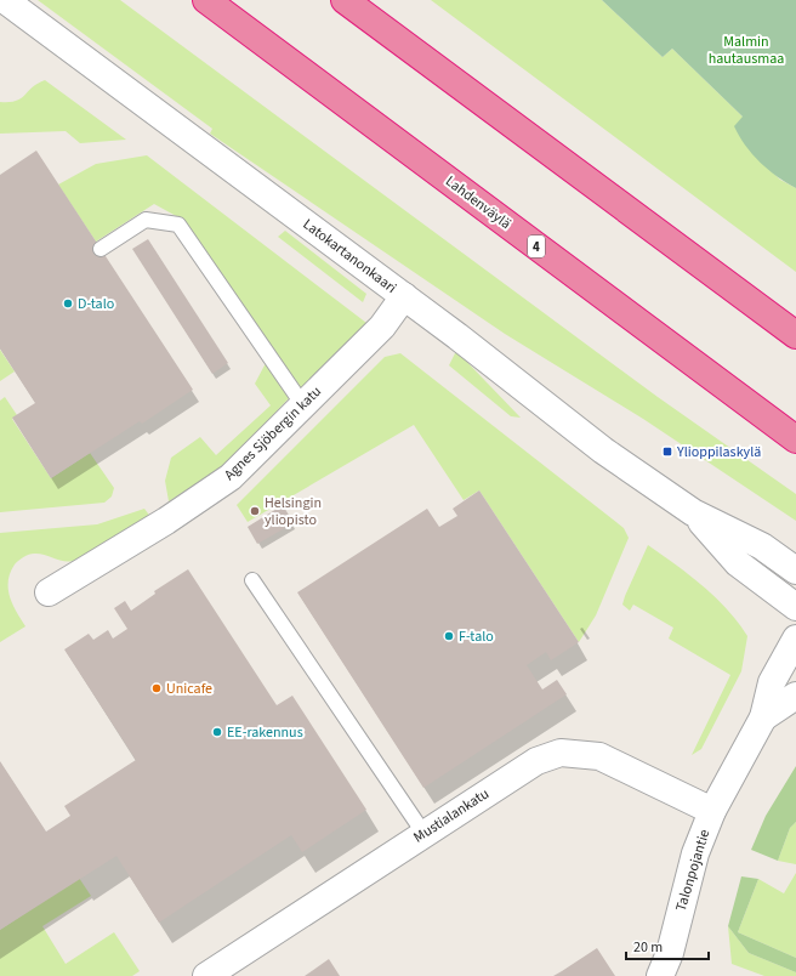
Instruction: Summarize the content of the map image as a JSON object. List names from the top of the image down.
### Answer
{
  "streets": {
    "highway": ["Lahdenväylä", "4"],
    "street": [
      "Latokartanonkaari",
      "Agnes Sjöbergin katu",
      "Mustialankatu",
      "Talonpojantie"
    ]
  },
  "crossings": [
    ["Latokartanonkaari", "Agnes Sjöbergin katu"],
    ["Mustialankatu", "Talonpojantie"]
  ],
  "parks": ["Malmin hautausmaa"],
  "places": {
    "other": [
      "D-talo",
      "Helsingin yliopisto",
      "F-talo",
      "Unicafe",
      "EE-rakennus"
    ],
    "transit": ["Ylioppilaskylä"]
  },
  "scale_bar": "20 m"
}
